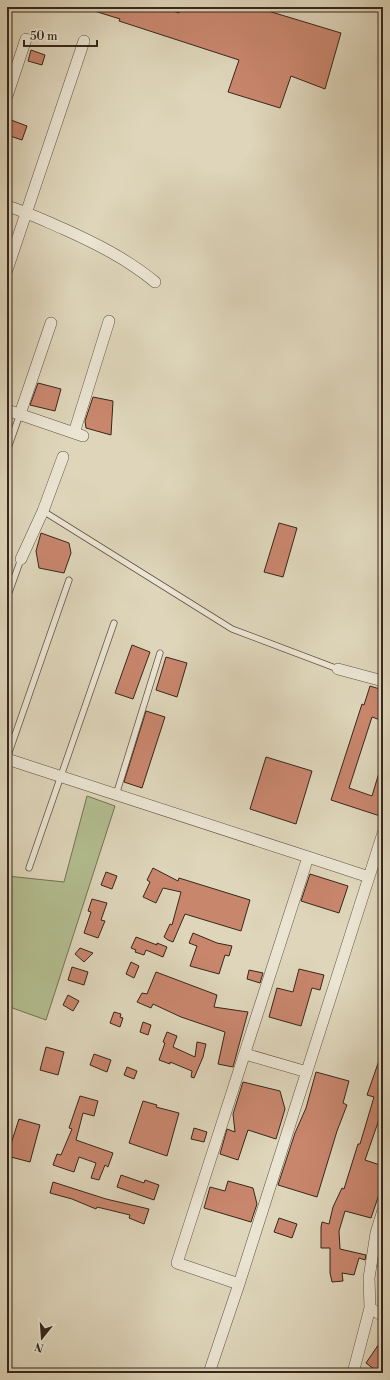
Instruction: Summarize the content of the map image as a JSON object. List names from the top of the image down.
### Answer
{
  "scale_bar": "50 m",
  "north": "bottom"
}
